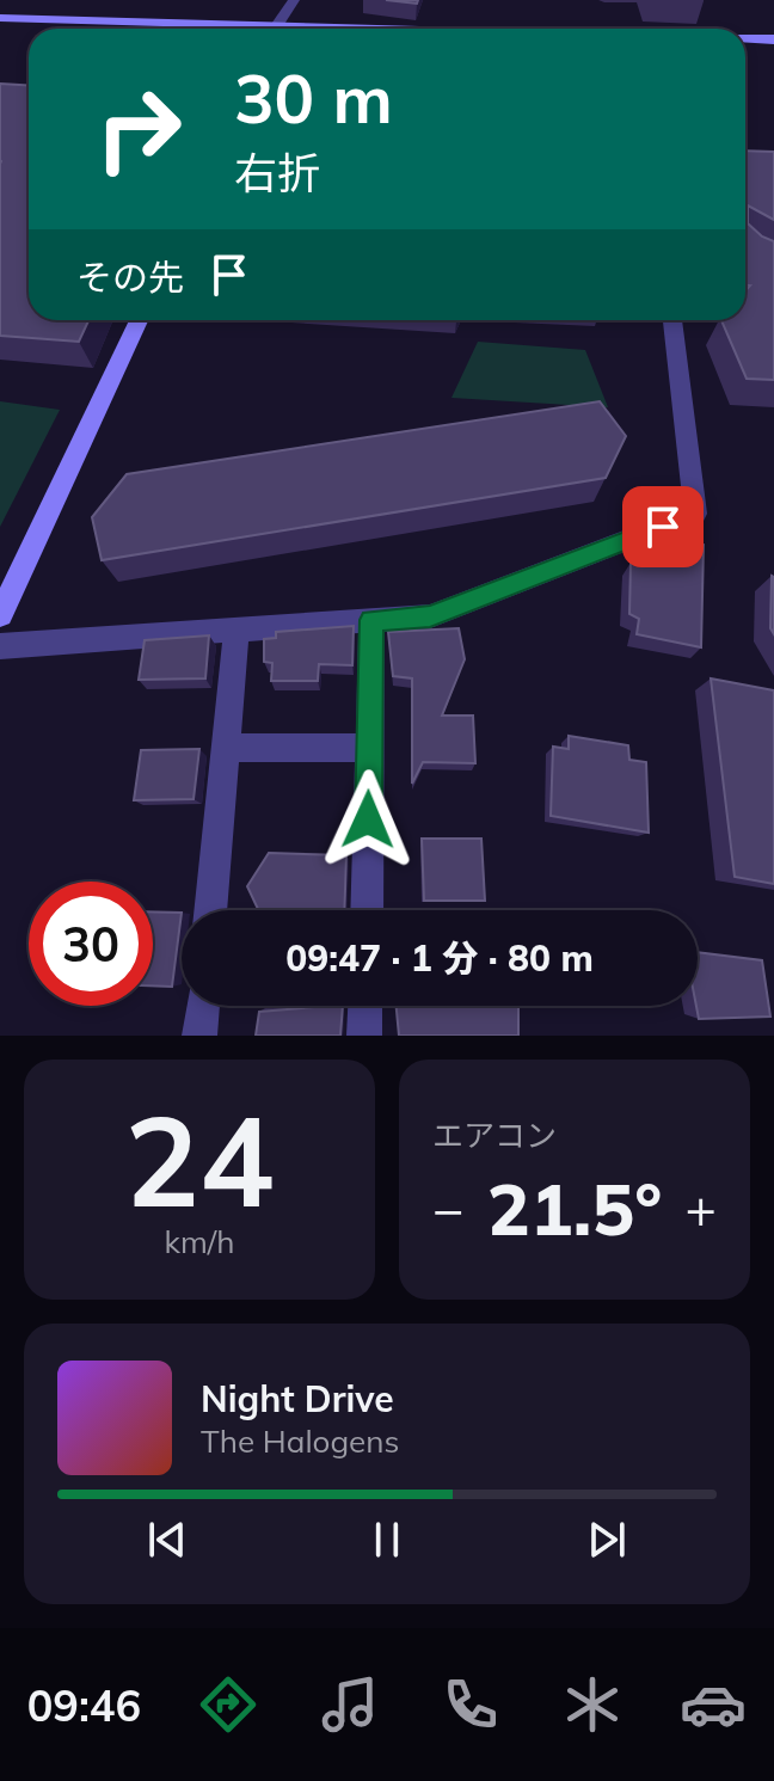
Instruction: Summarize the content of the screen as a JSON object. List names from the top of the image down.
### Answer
{
  "page": {
    "turn": ["30 m", "右折"],
    "then": "その先",
    "limit": "30",
    "trip": "09:47 · 1 分 · 80 m",
    "tile": [
      ["24", "km/h"],
      "エアコン"
    ],
    "heat": ["−", "21.5°", "+"],
    "song": ["Night Drive", "The Halogens"],
    "tabs": "09:46"
  }
}
